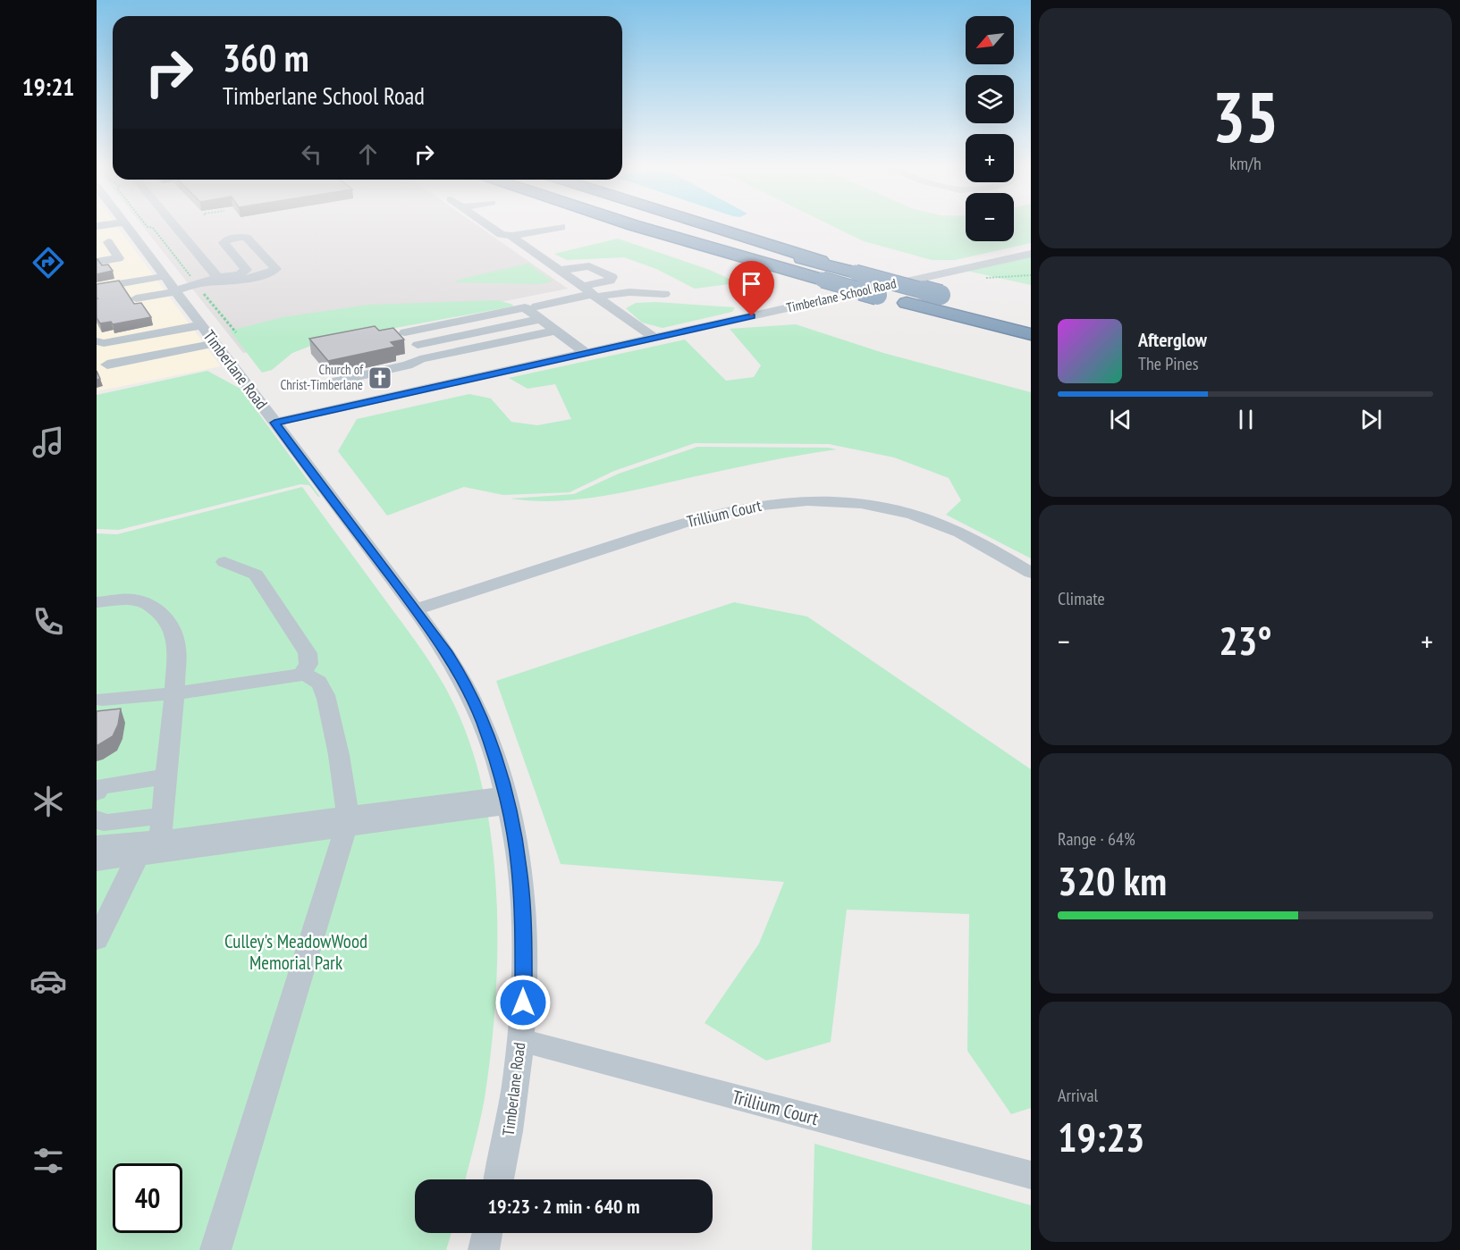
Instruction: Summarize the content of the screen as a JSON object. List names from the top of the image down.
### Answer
{
  "streets": {
    "street": ["Timberlane School Road", "Timberlane Road", "Trillium Court"]
  },
  "crossings": [
    ["Timberlane School Road", "Timberlane Road"],
    ["Timberlane Road", "Trillium Court"]
  ],
  "parks": ["Culley's MeadowWood Memorial Park"],
  "places": {
    "church": ["Church of Christ-Timberlane"]
  },
  "north": "bottom left",
  "page": {
    "tabs": "19:21",
    "tile": [
      ["35", "km/h"],
      "Climate",
      ["Range · 64%", "320 km"],
      ["Arrival", "19:23"]
    ],
    "map_buttons": ["+", "−"],
    "turn": ["360 m", "Timberlane School Road"],
    "song": ["Afterglow", "The Pines"],
    "heat": ["−", "23°", "+"],
    "limit": "40",
    "trip": "19:23 · 2 min · 640 m"
  }
}
